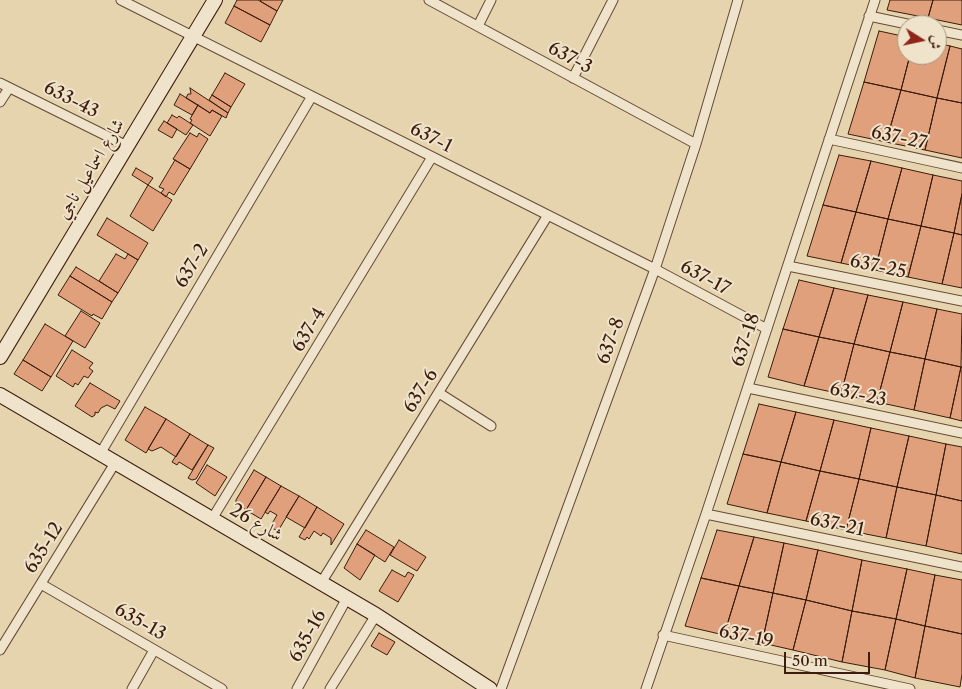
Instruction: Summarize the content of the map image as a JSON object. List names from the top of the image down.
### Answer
{
  "streets": {
    "street": [
      "637-3",
      "633-43",
      "637-1",
      "637-27",
      "شارع اسماعيل ناجي",
      "637-2",
      "637-25",
      "637-17",
      "637-4",
      "637-18",
      "637-8",
      "637-6",
      "637-23",
      "شارع 26",
      "637-21",
      "635-12",
      "635-13",
      "635-16",
      "637-19"
    ]
  },
  "crossings": [
    ["637-3", "637-8"],
    ["633-43", "شارع اسماعيل ناجي"],
    ["637-1", "شارع اسماعيل ناجي"],
    ["637-1", "637-2"],
    ["637-1", "637-17"],
    ["637-1", "637-4"],
    ["637-1", "637-8"],
    ["637-1", "637-6"],
    ["637-27", "637-18"],
    ["637-2", "شارع 26"],
    ["637-25", "637-18"],
    ["637-17", "637-18"],
    ["637-17", "637-8"],
    ["637-4", "شارع 26"],
    ["637-18", "637-23"],
    ["637-18", "637-21"],
    ["637-18", "637-19"],
    ["637-6", "شارع 26"],
    ["شارع 26", "635-12"],
    ["شارع 26", "635-16"],
    ["635-12", "635-13"]
  ],
  "scale_bar": "50 m",
  "north": "right"
}
